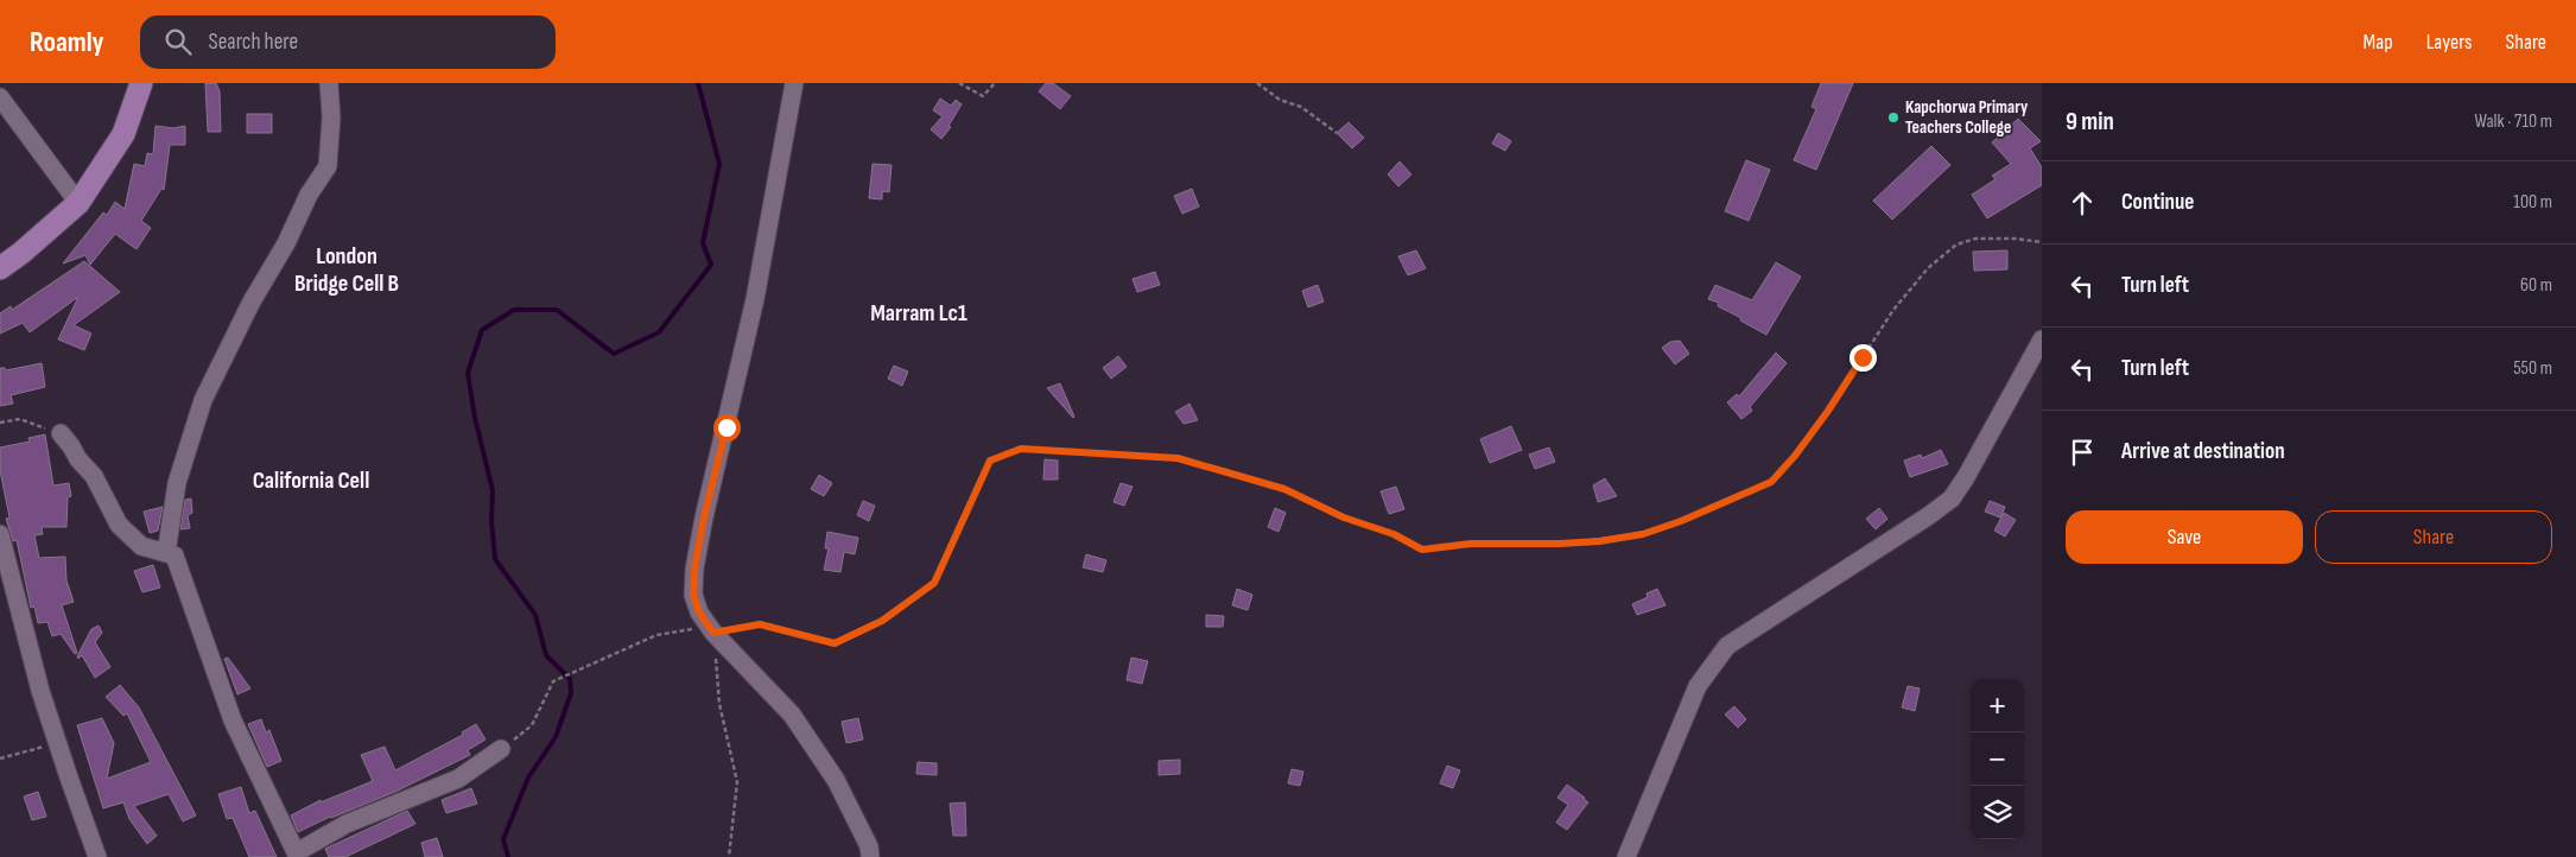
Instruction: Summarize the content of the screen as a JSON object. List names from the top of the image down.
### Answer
{
  "districts": ["London Bridge Cell B", "Marram Lc1", "California Cell"],
  "places": ["Kapchorwa Primary Teachers College"],
  "page": {
    "header": "Roamly",
    "search": "Search here",
    "nav": ["Map", "Layers", "Share"],
    "heading": ["9 min", "Walk · 710 m"],
    "list": [
      ["Continue", "100 m"],
      ["Turn left", "60 m"],
      ["Turn left", "550 m"],
      "Arrive at destination"
    ],
    "buttons": ["Save", "Share"],
    "map_buttons": ["+", "−"]
  }
}
